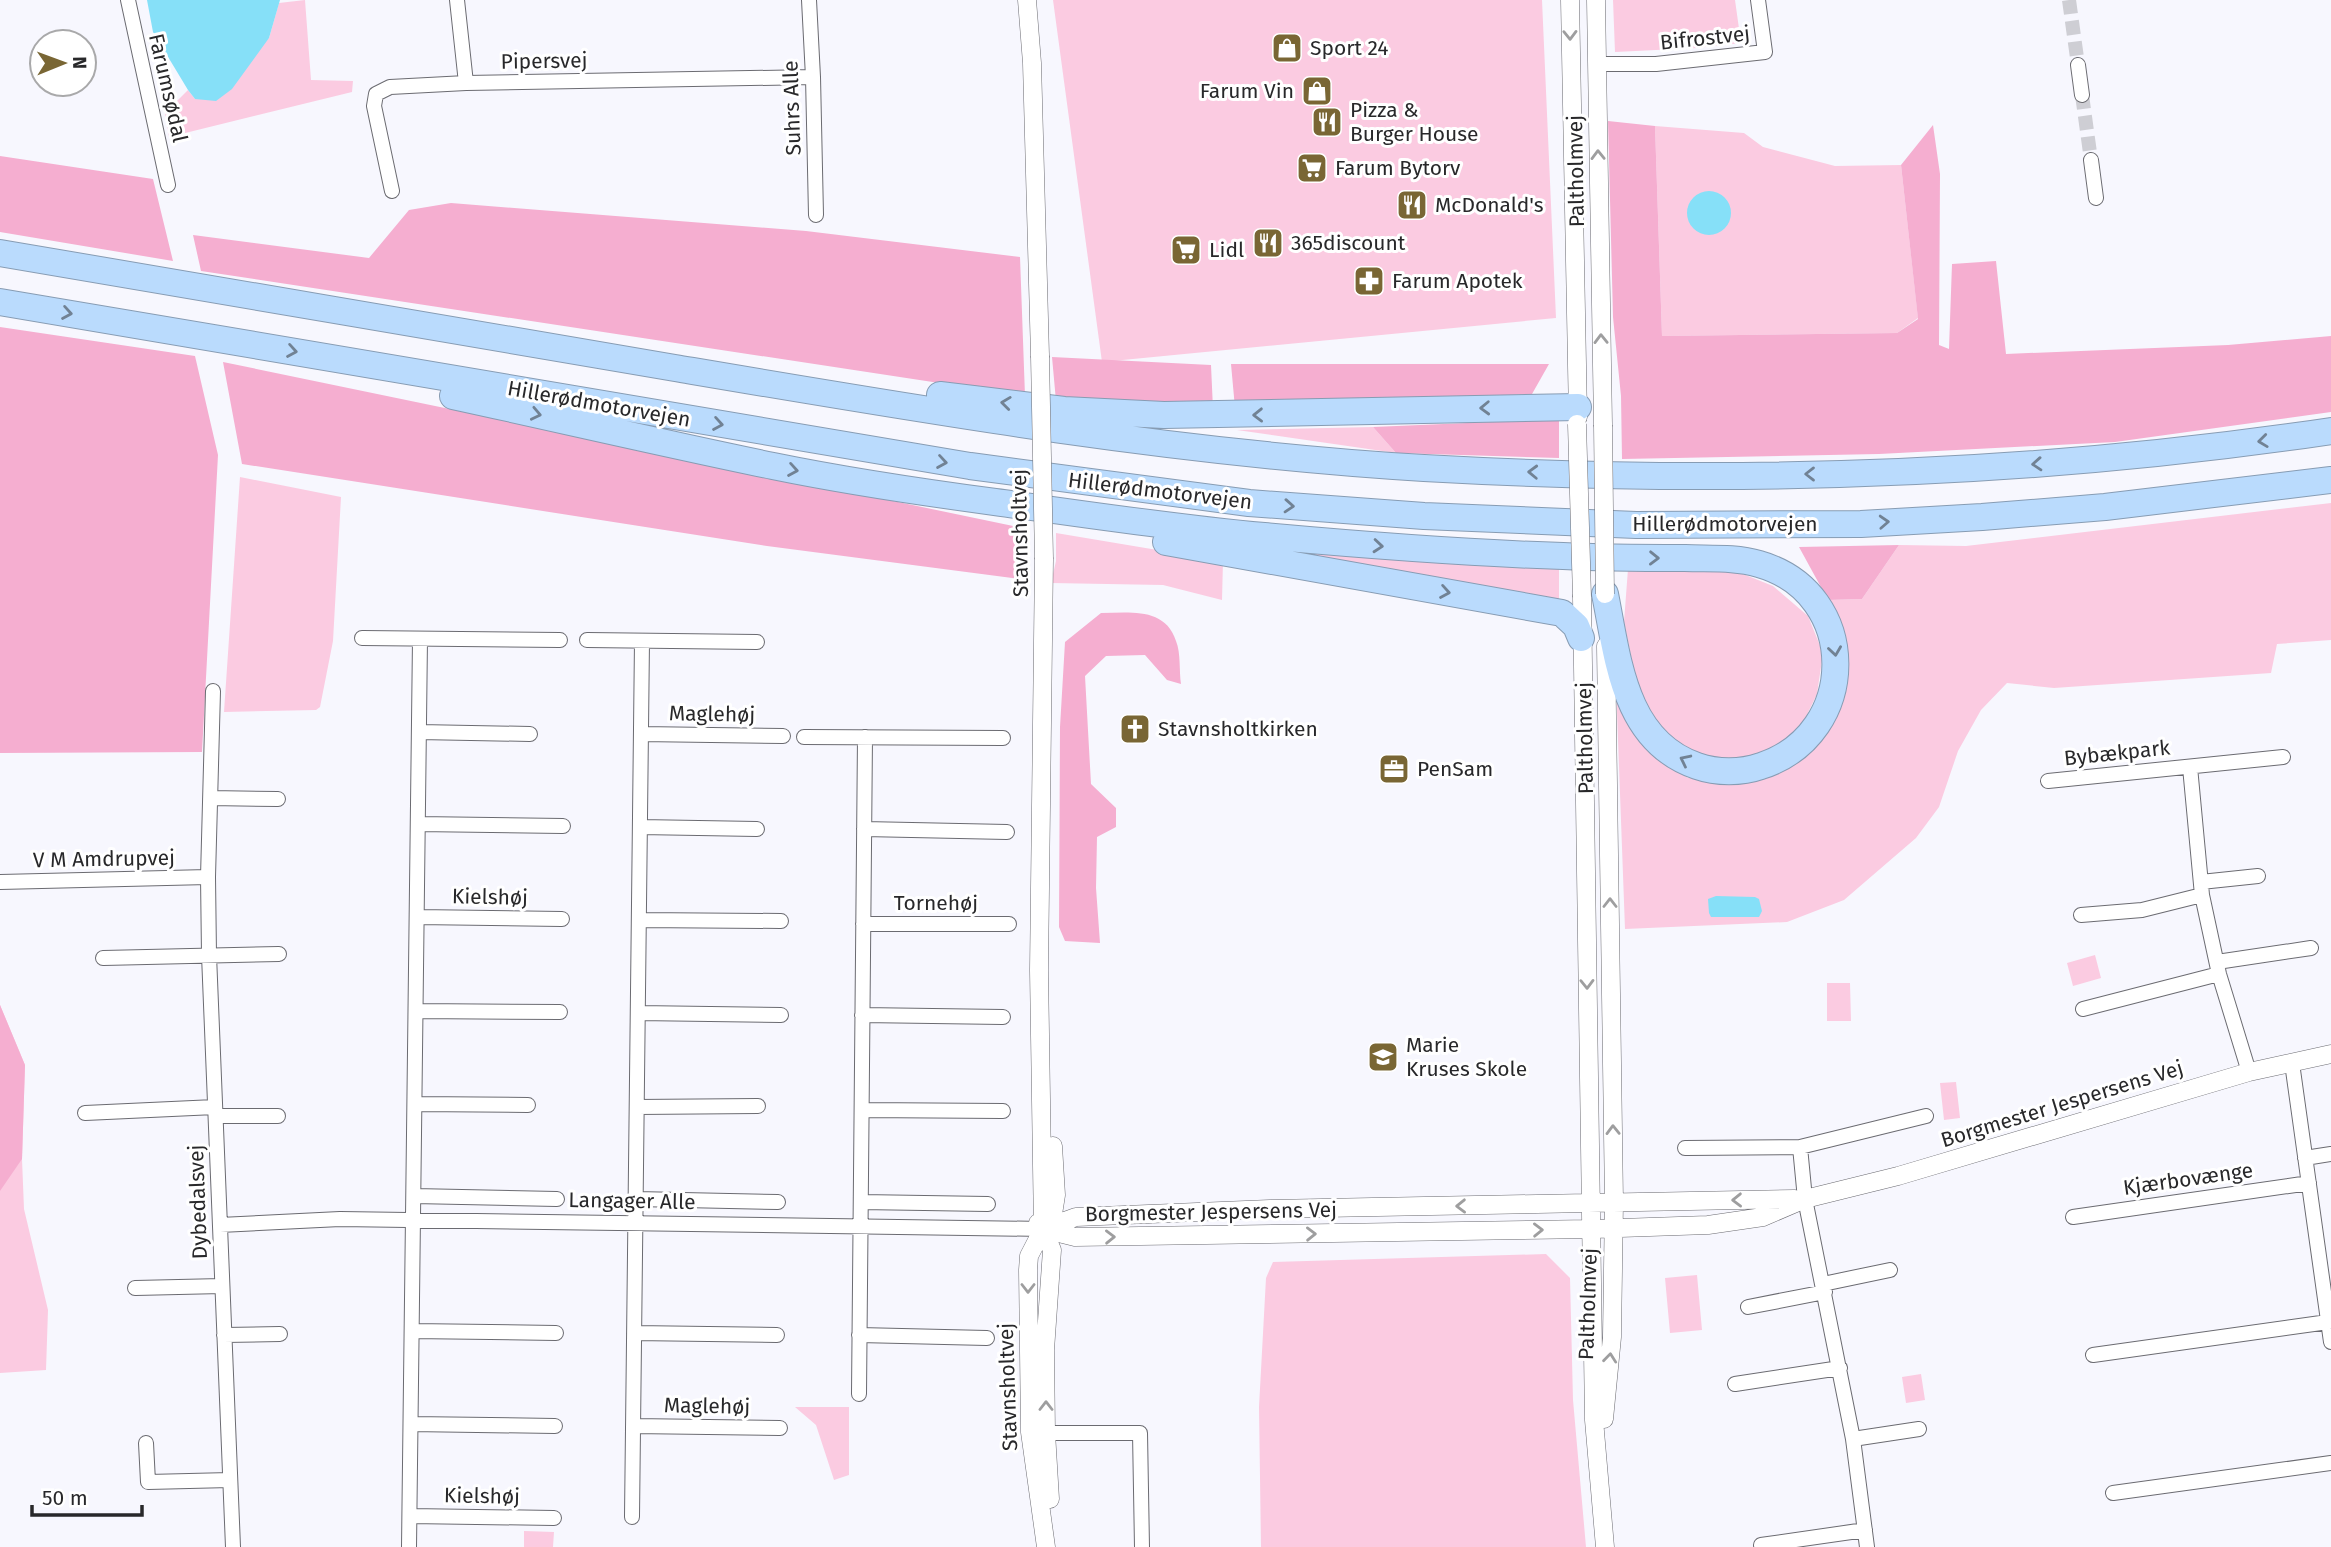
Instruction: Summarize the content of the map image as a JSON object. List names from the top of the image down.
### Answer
{
  "streets": {
    "highway": ["Hillerødmotorvejen"],
    "street": [
      "Bifrostvej",
      "Pipersvej",
      "Farumsødal",
      "Suhrs Alle",
      "Paltholmvej",
      "Stavnsholtvej",
      "Maglehøj",
      "Bybækpark",
      "V M Amdrupvej",
      "Kielshøj",
      "Tornehøj",
      "Borgmester Jespersens Vej",
      "Kjærbovænge",
      "Langager Alle",
      "Dybedalsvej"
    ]
  },
  "crossings": [
    ["Bifrostvej", "Paltholmvej"],
    ["Pipersvej", "Suhrs Alle"],
    ["Paltholmvej", "Borgmester Jespersens Vej"],
    ["Stavnsholtvej", "Borgmester Jespersens Vej"],
    ["Stavnsholtvej", "Langager Alle"],
    ["Maglehøj", "Langager Alle"],
    ["Bybækpark", "Borgmester Jespersens Vej"],
    ["V M Amdrupvej", "Dybedalsvej"],
    ["Tornehøj", "Langager Alle"],
    ["Borgmester Jespersens Vej", "Langager Alle"],
    ["Langager Alle", "Dybedalsvej"]
  ],
  "places": {
    "shop": ["Sport 24", "Farum Vin"],
    "restaurant": ["Pizza & Burger House", "McDonald's", "365discount"],
    "supermarket": ["Farum Bytorv", "Lidl"],
    "pharmacy": ["Farum Apotek"],
    "church": ["Stavnsholtkirken"],
    "office": ["PenSam"],
    "school or university": ["Marie Kruses Skole"]
  },
  "scale_bar": "50 m",
  "north": "right"
}
